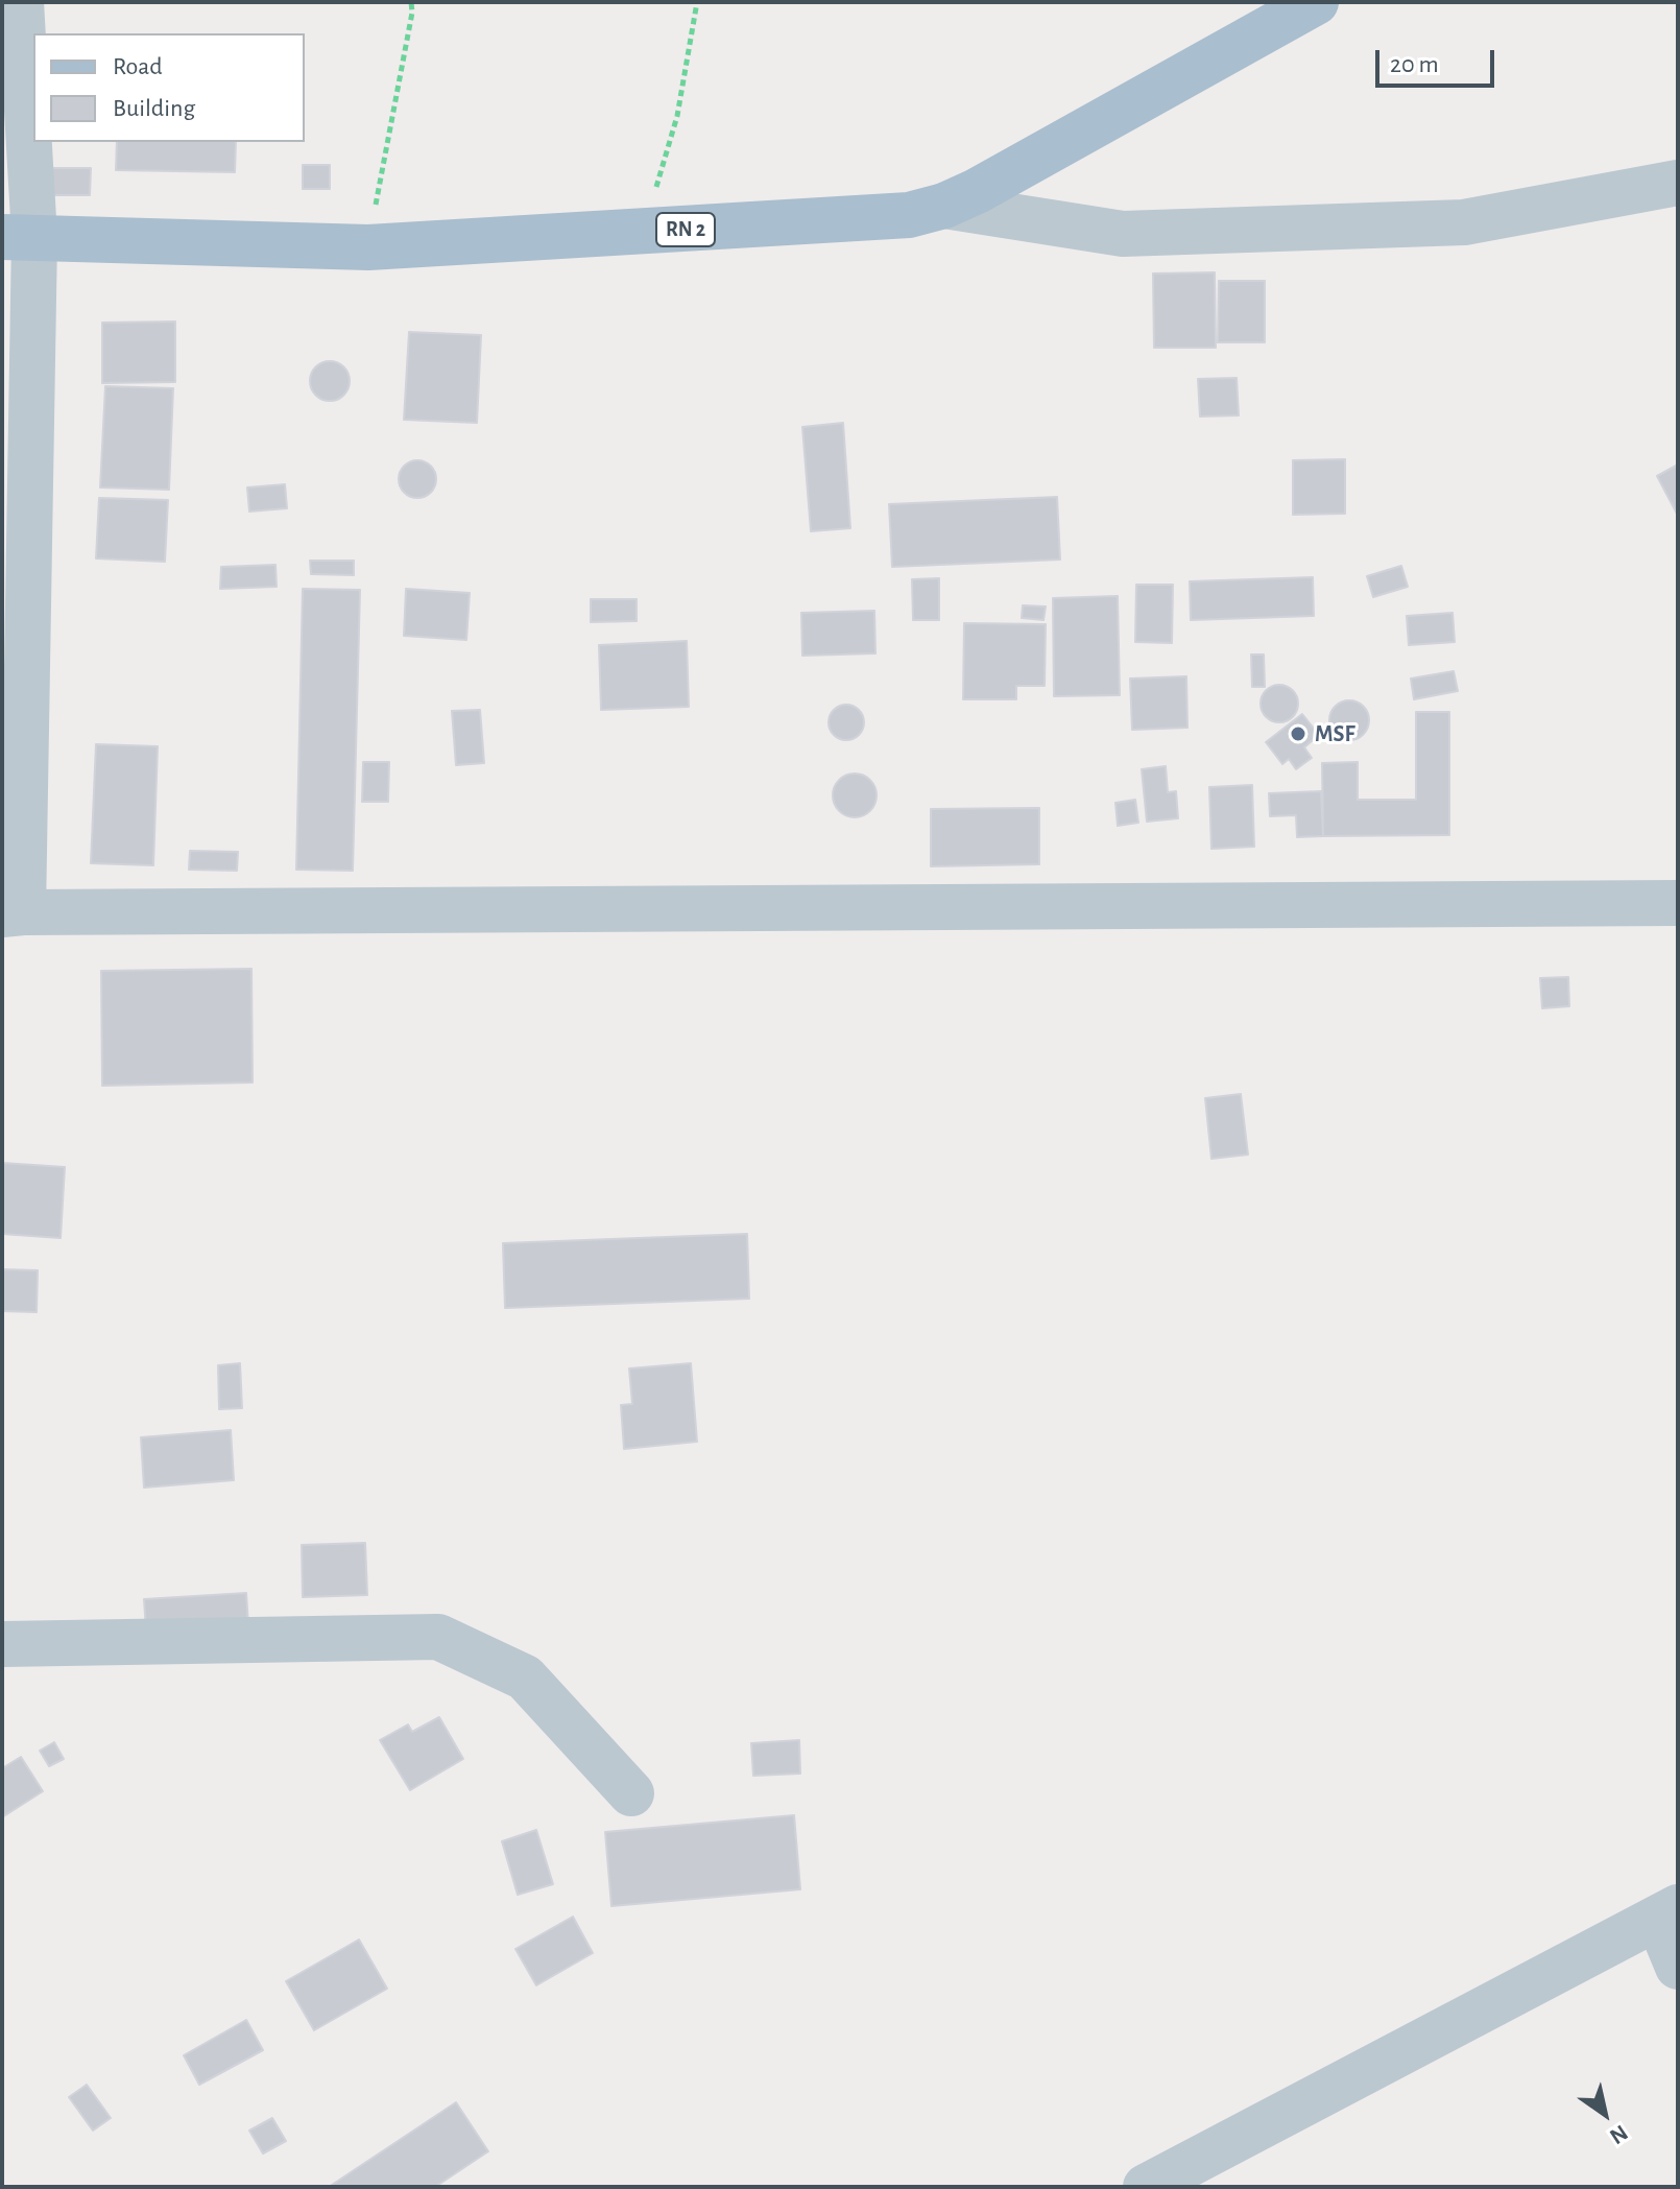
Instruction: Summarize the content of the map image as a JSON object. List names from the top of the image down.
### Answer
{
  "streets": {
    "main road": ["RN 2"]
  },
  "places": ["MSF"],
  "legend": ["Road", "Building"],
  "scale_bar": "20 m",
  "north": "bottom right"
}
